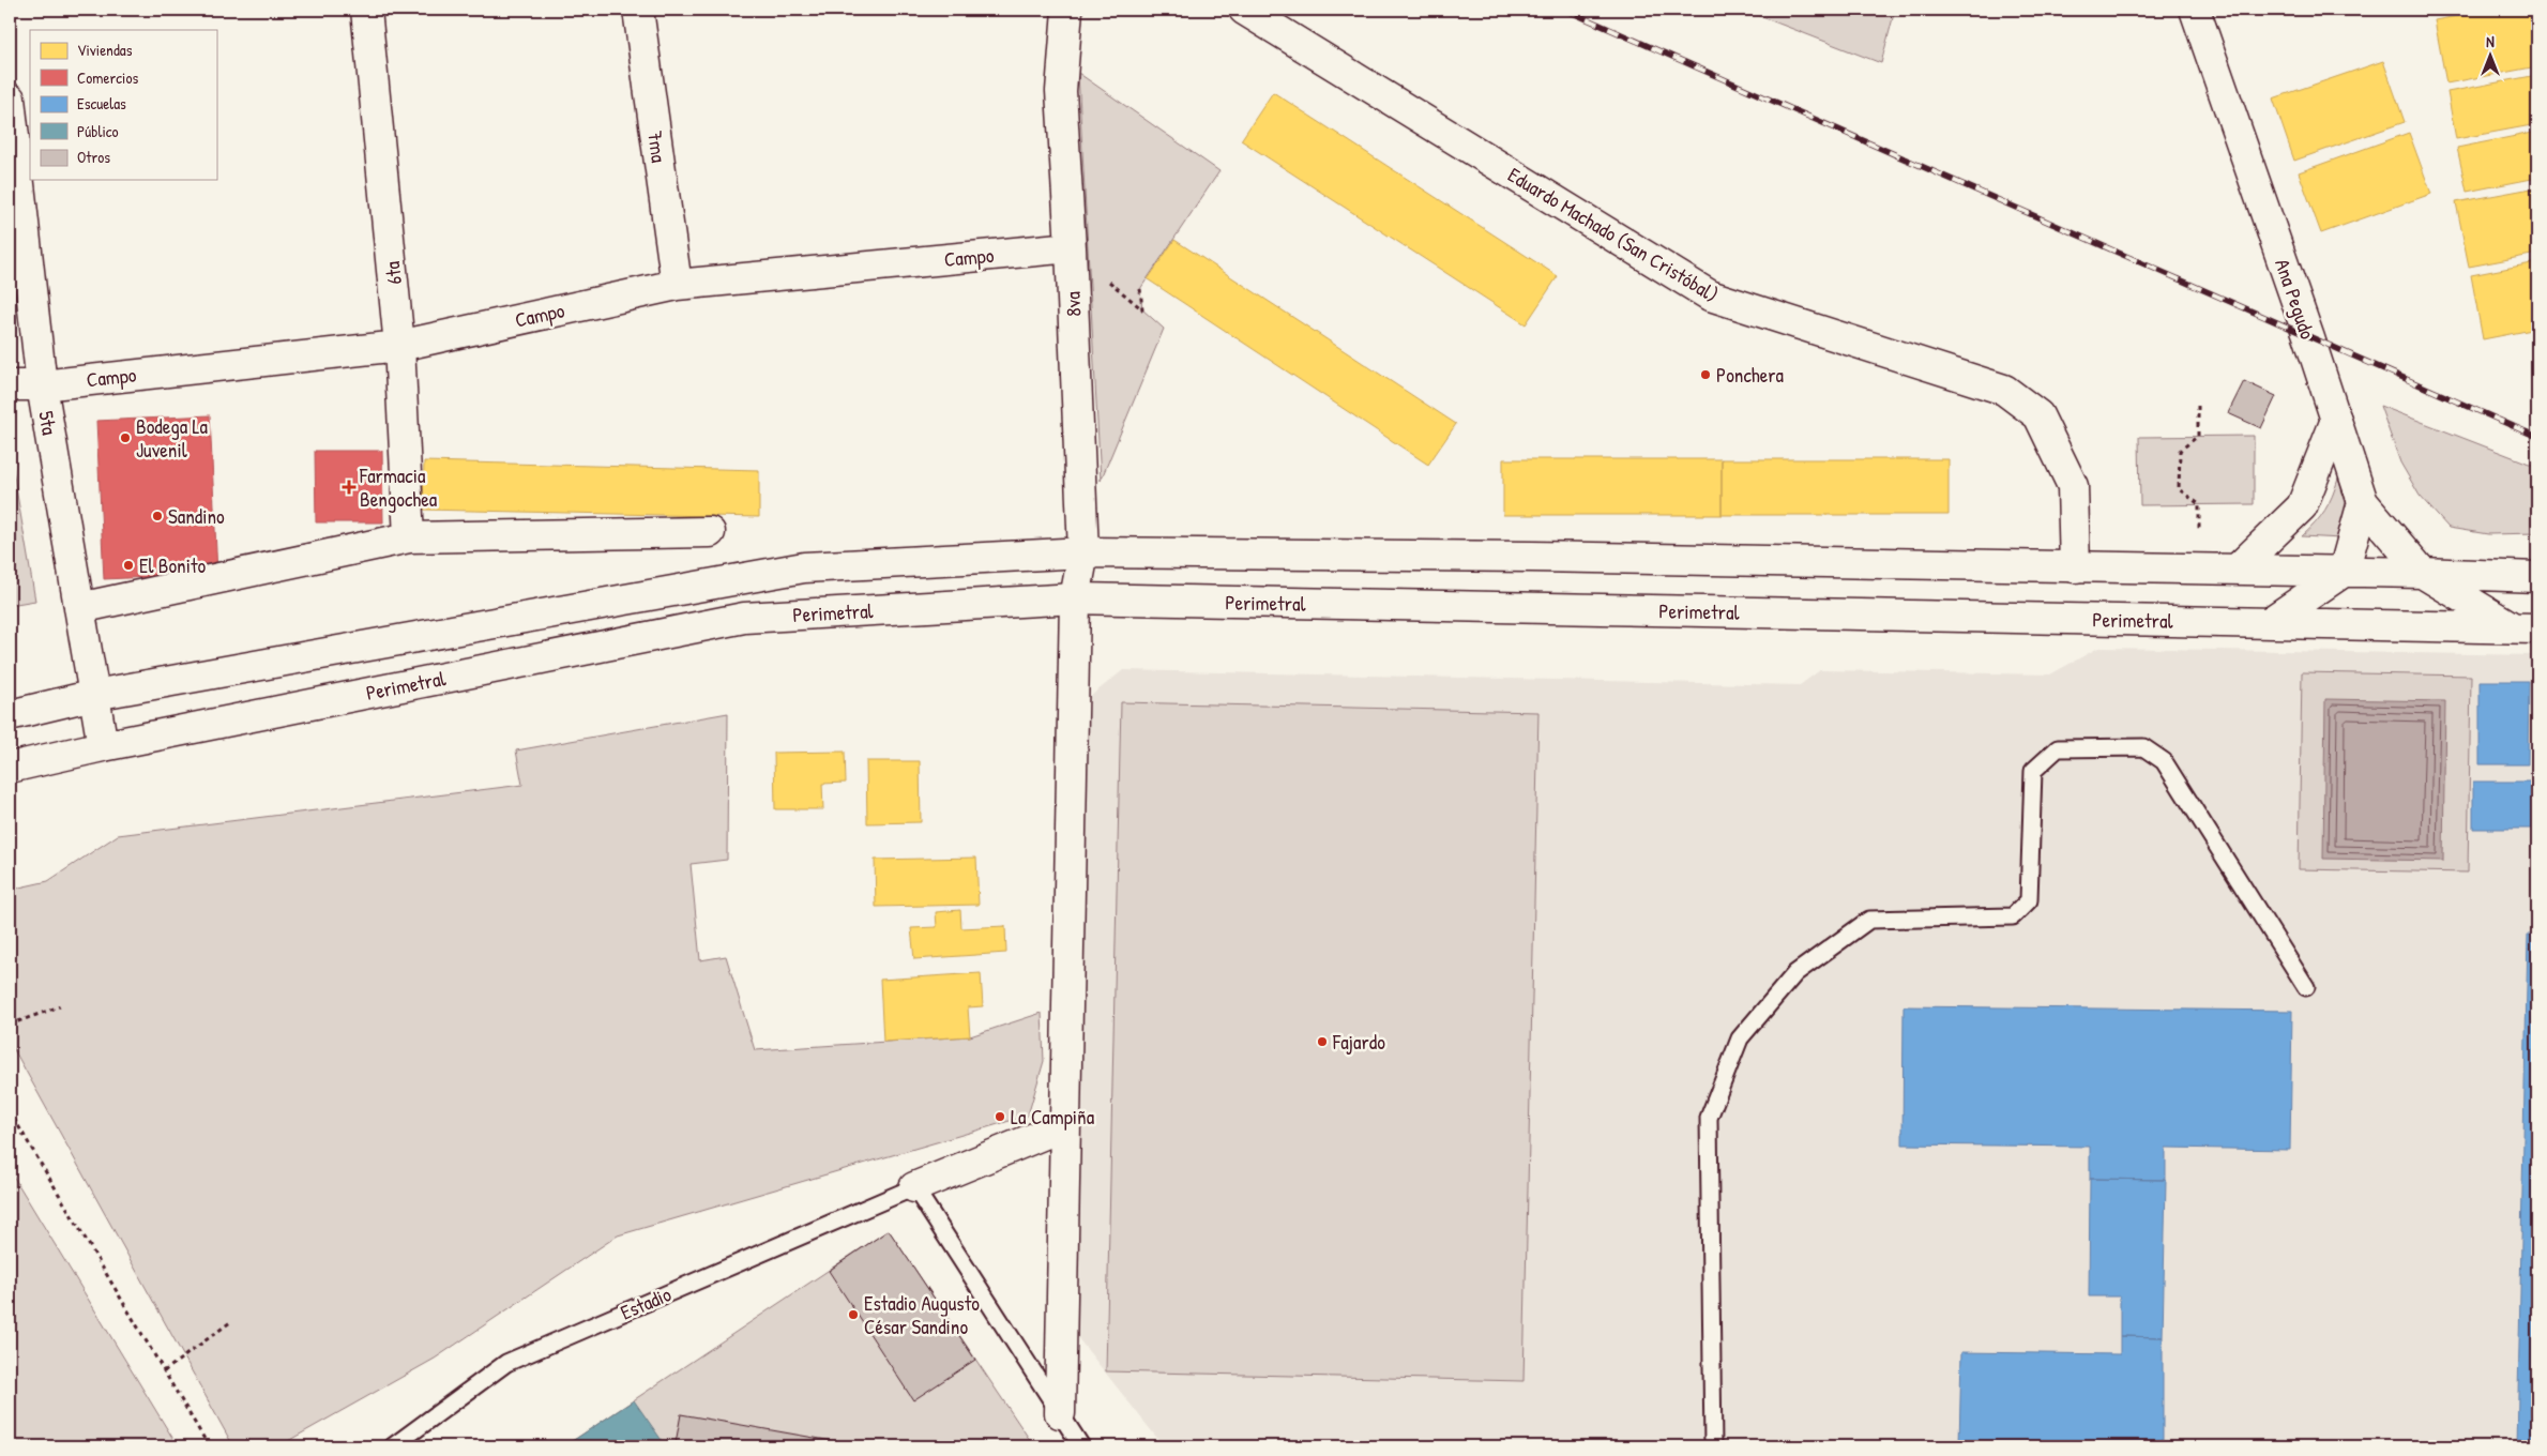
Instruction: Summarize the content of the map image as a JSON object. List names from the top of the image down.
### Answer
{
  "streets": {
    "street": [
      "7ma",
      "Eduardo Machado (San Cristóbal)",
      "Campo",
      "6ta",
      "Ana Pegudo",
      "8va",
      "5ta",
      "Perimetral",
      "Estadio"
    ]
  },
  "crossings": [
    ["7ma", "Campo"],
    ["Campo", "6ta"],
    ["Campo", "8va"],
    ["Campo", "5ta"],
    ["8va", "Perimetral"],
    ["8va", "Estadio"],
    ["5ta", "Perimetral"]
  ],
  "places": {
    "other": [
      "Ponchera",
      "Bodega La Juvenil",
      "Sandino",
      "El Bonito",
      "Fajardo",
      "La Campiña",
      "Estadio Augusto César Sandino"
    ],
    "health": ["Farmacia Bengochea"]
  },
  "legend": [
    "Viviendas",
    "Comercios",
    "Escuelas",
    "Público",
    "Otros"
  ],
  "north": "top"
}
